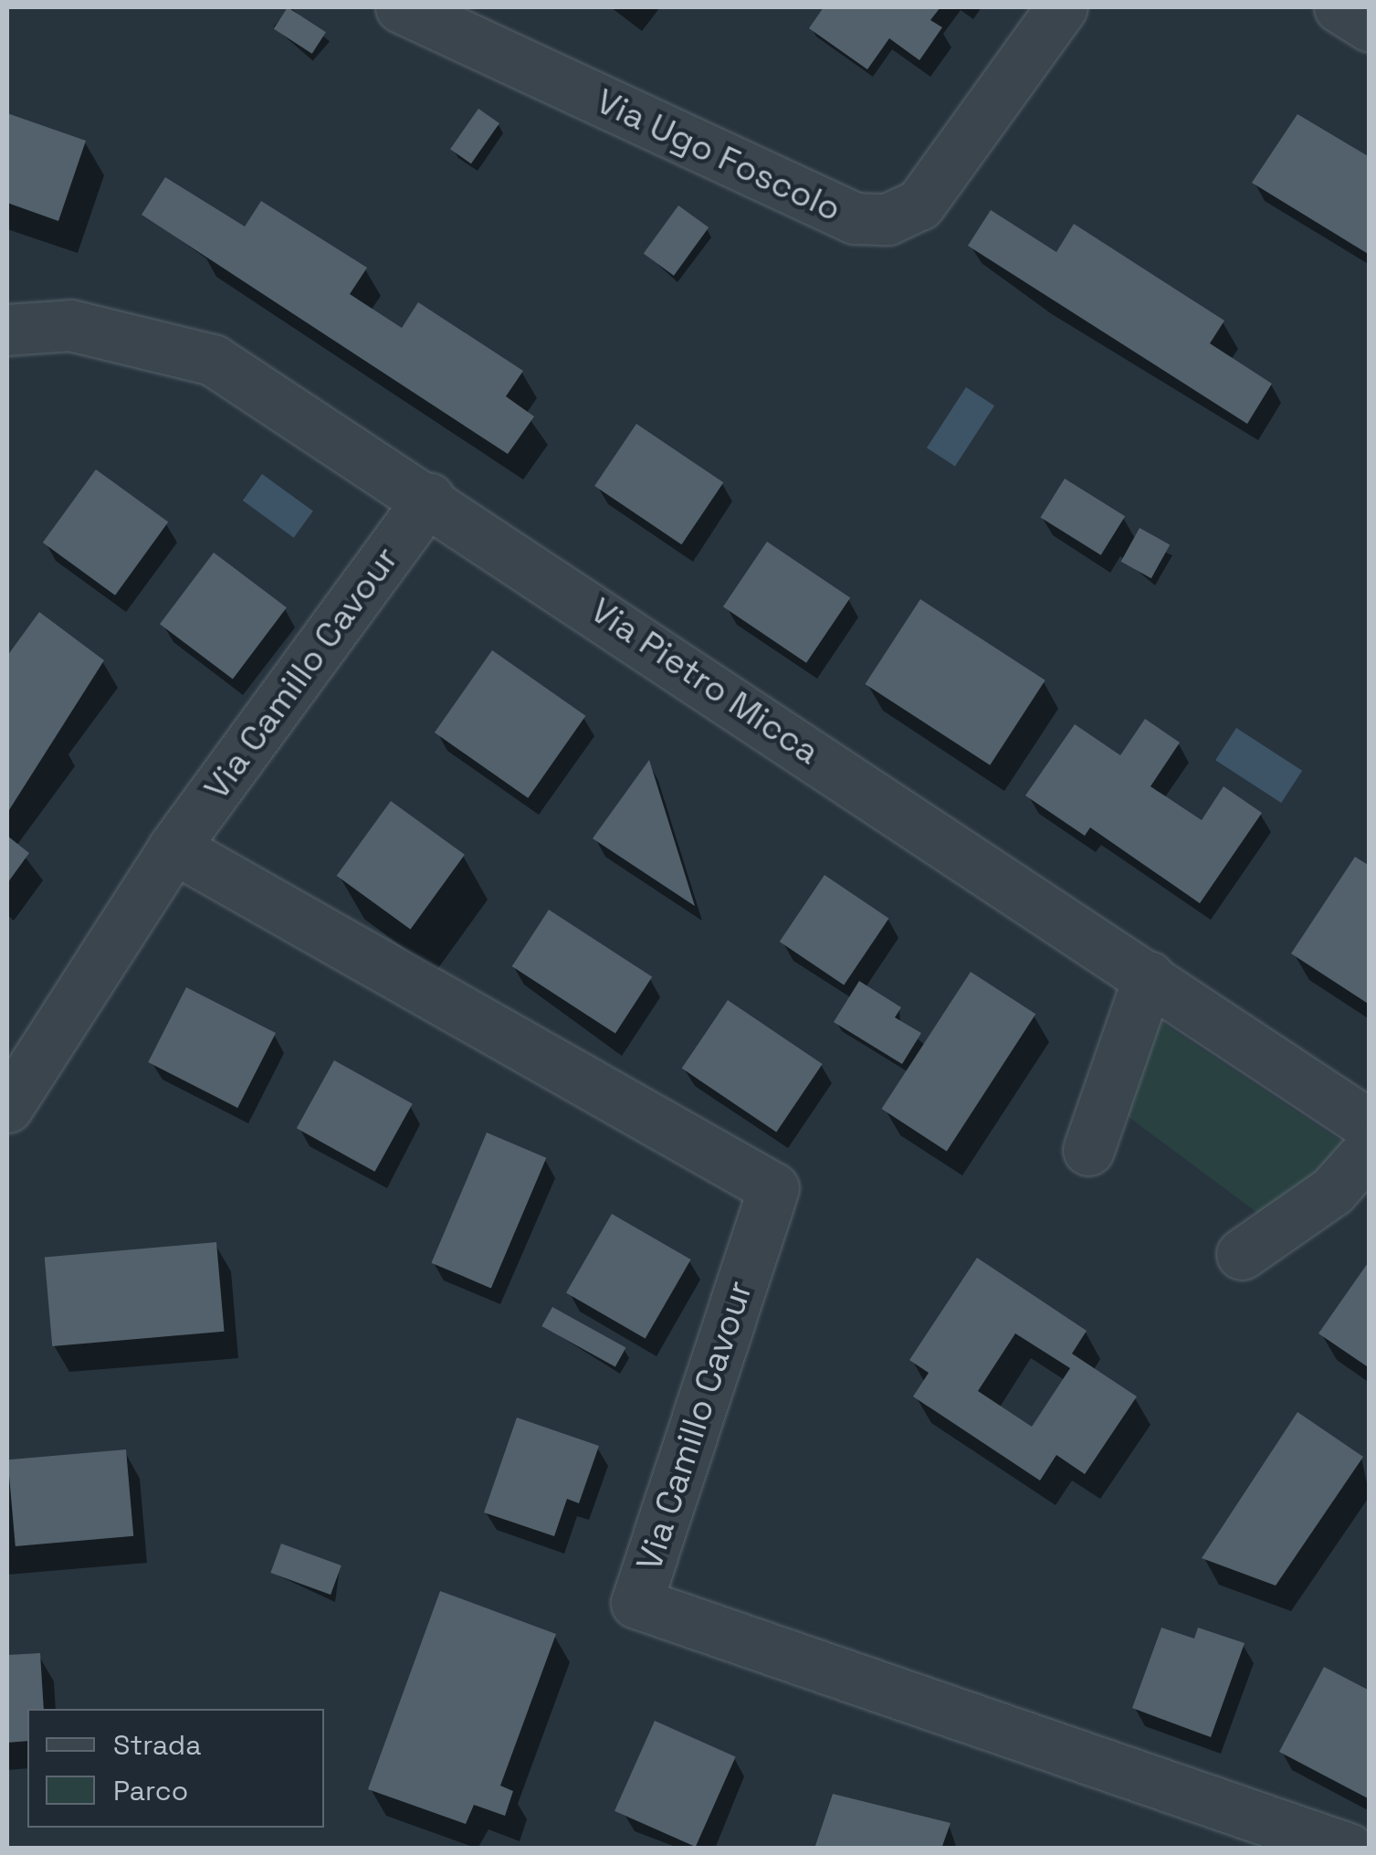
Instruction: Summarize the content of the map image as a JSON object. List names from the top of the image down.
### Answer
{
  "streets": {
    "street": ["Via Ugo Foscolo", "Via Camillo Cavour", "Via Pietro Micca"]
  },
  "crossings": [
    ["Via Camillo Cavour", "Via Pietro Micca"]
  ],
  "legend": ["Strada", "Parco"]
}
